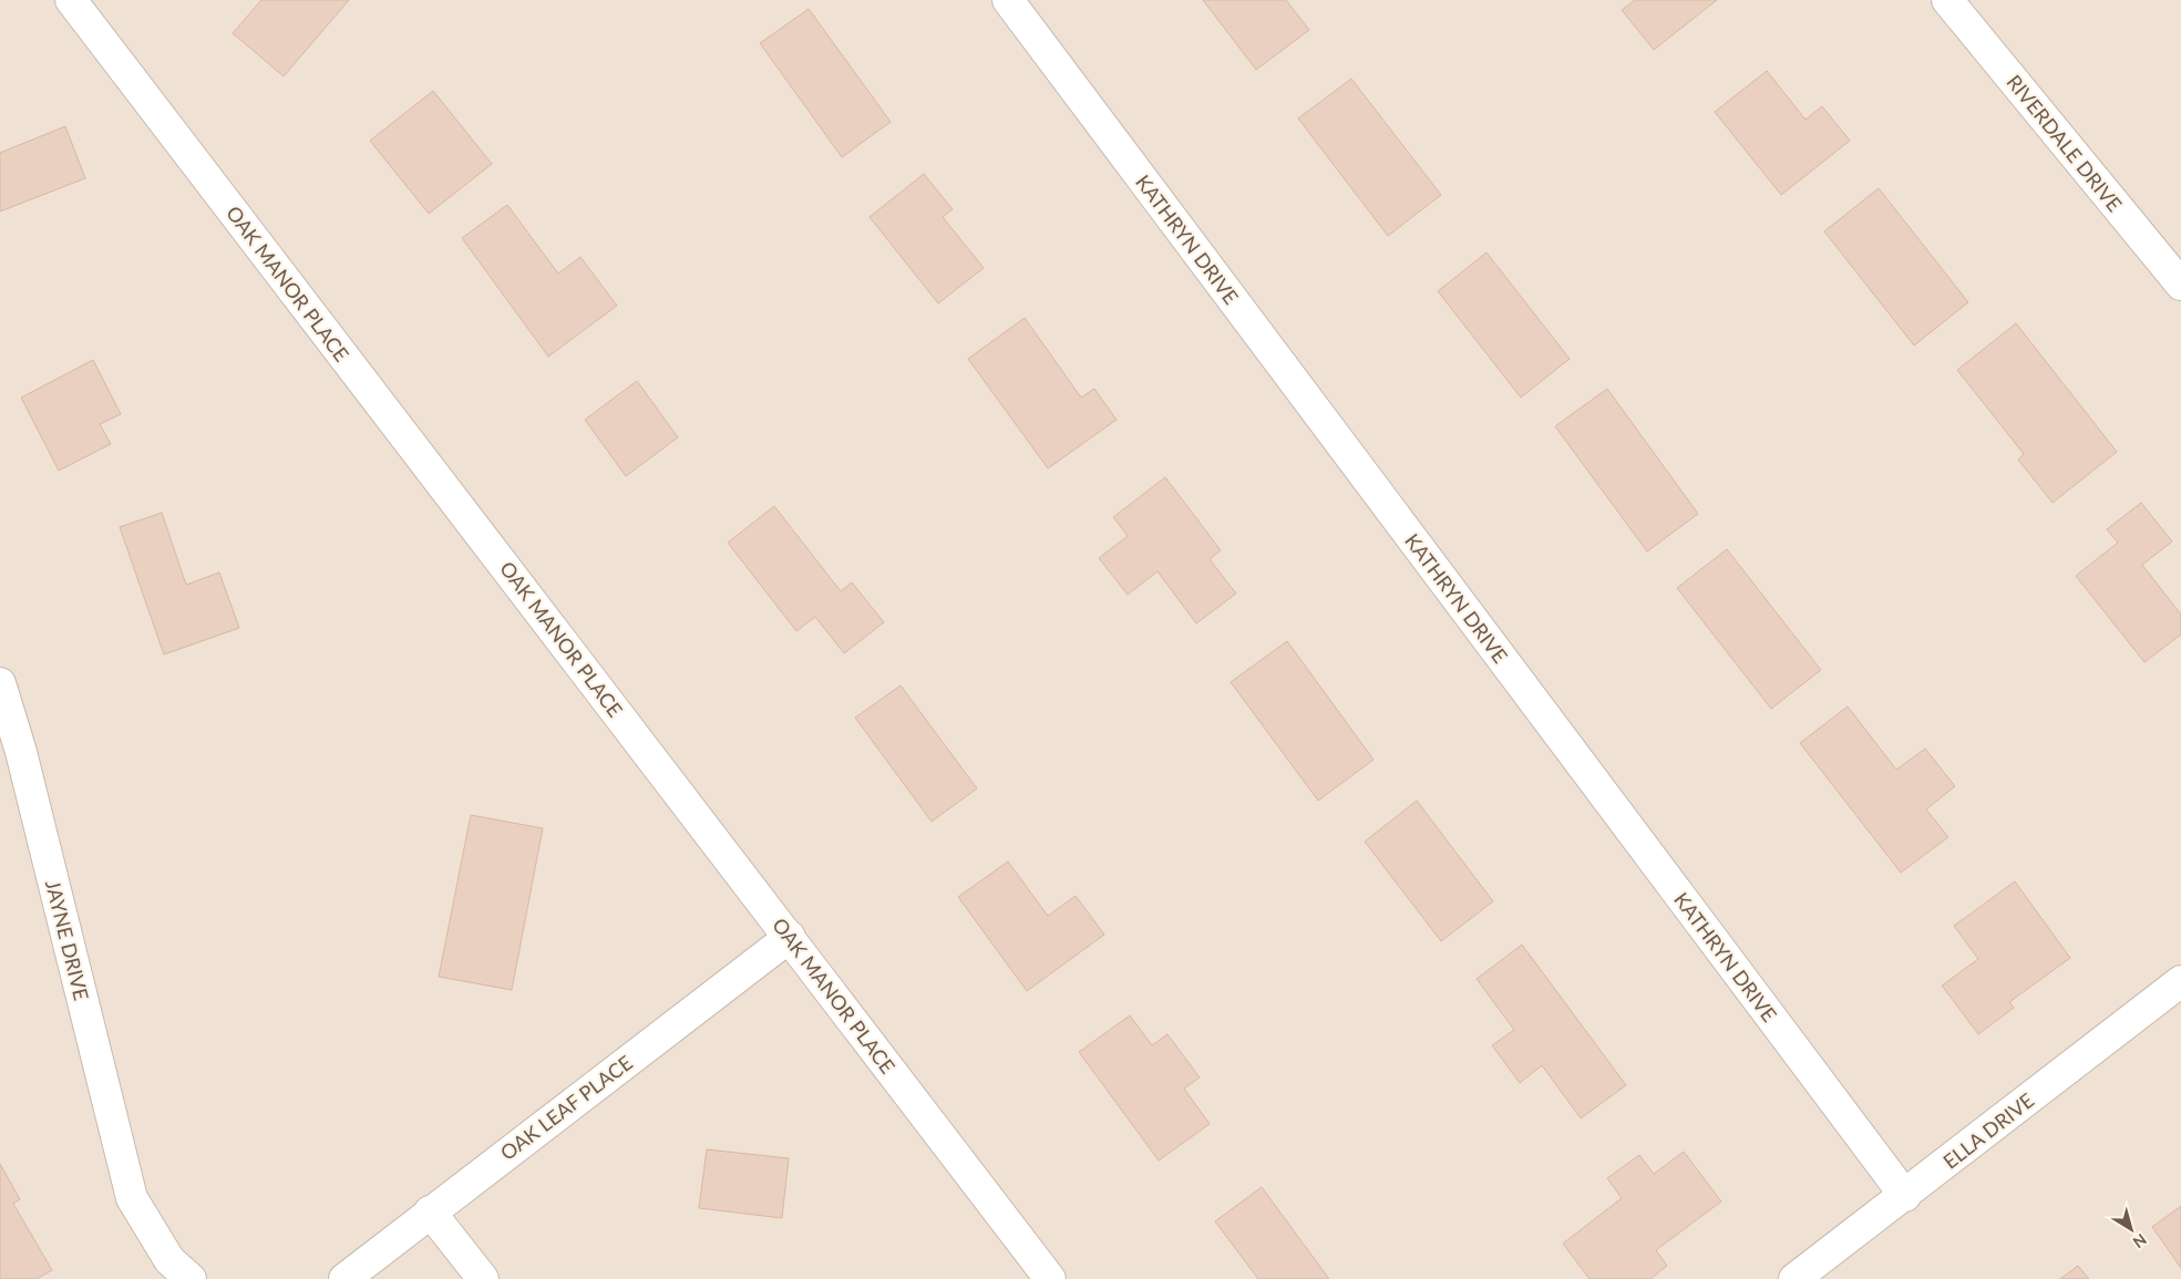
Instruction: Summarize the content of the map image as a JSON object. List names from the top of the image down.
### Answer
{
  "streets": {
    "street": [
      "RIVERDALE DRIVE",
      "KATHRYN DRIVE",
      "OAK MANOR PLACE",
      "JAYNE DRIVE",
      "OAK LEAF PLACE",
      "ELLA DRIVE"
    ]
  },
  "crossings": [
    ["KATHRYN DRIVE", "ELLA DRIVE"],
    ["OAK MANOR PLACE", "OAK LEAF PLACE"]
  ],
  "north": "bottom right"
}
